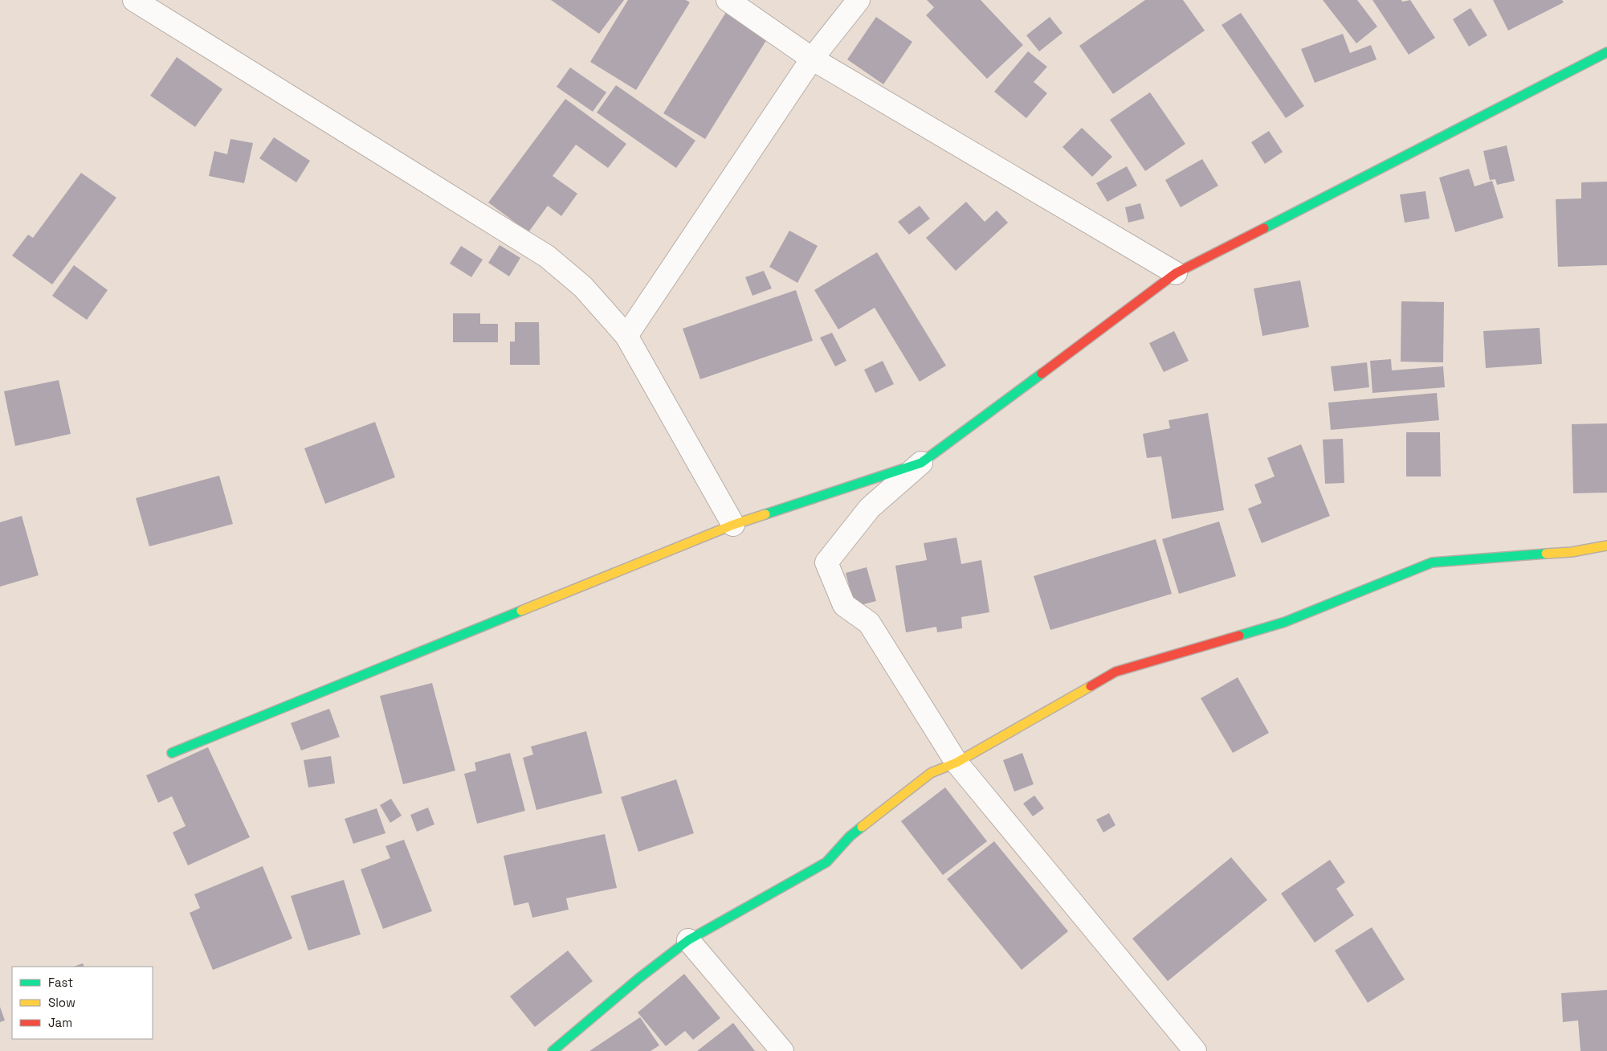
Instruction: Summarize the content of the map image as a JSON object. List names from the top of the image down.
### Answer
{
  "legend": ["Fast", "Slow", "Jam"]
}
